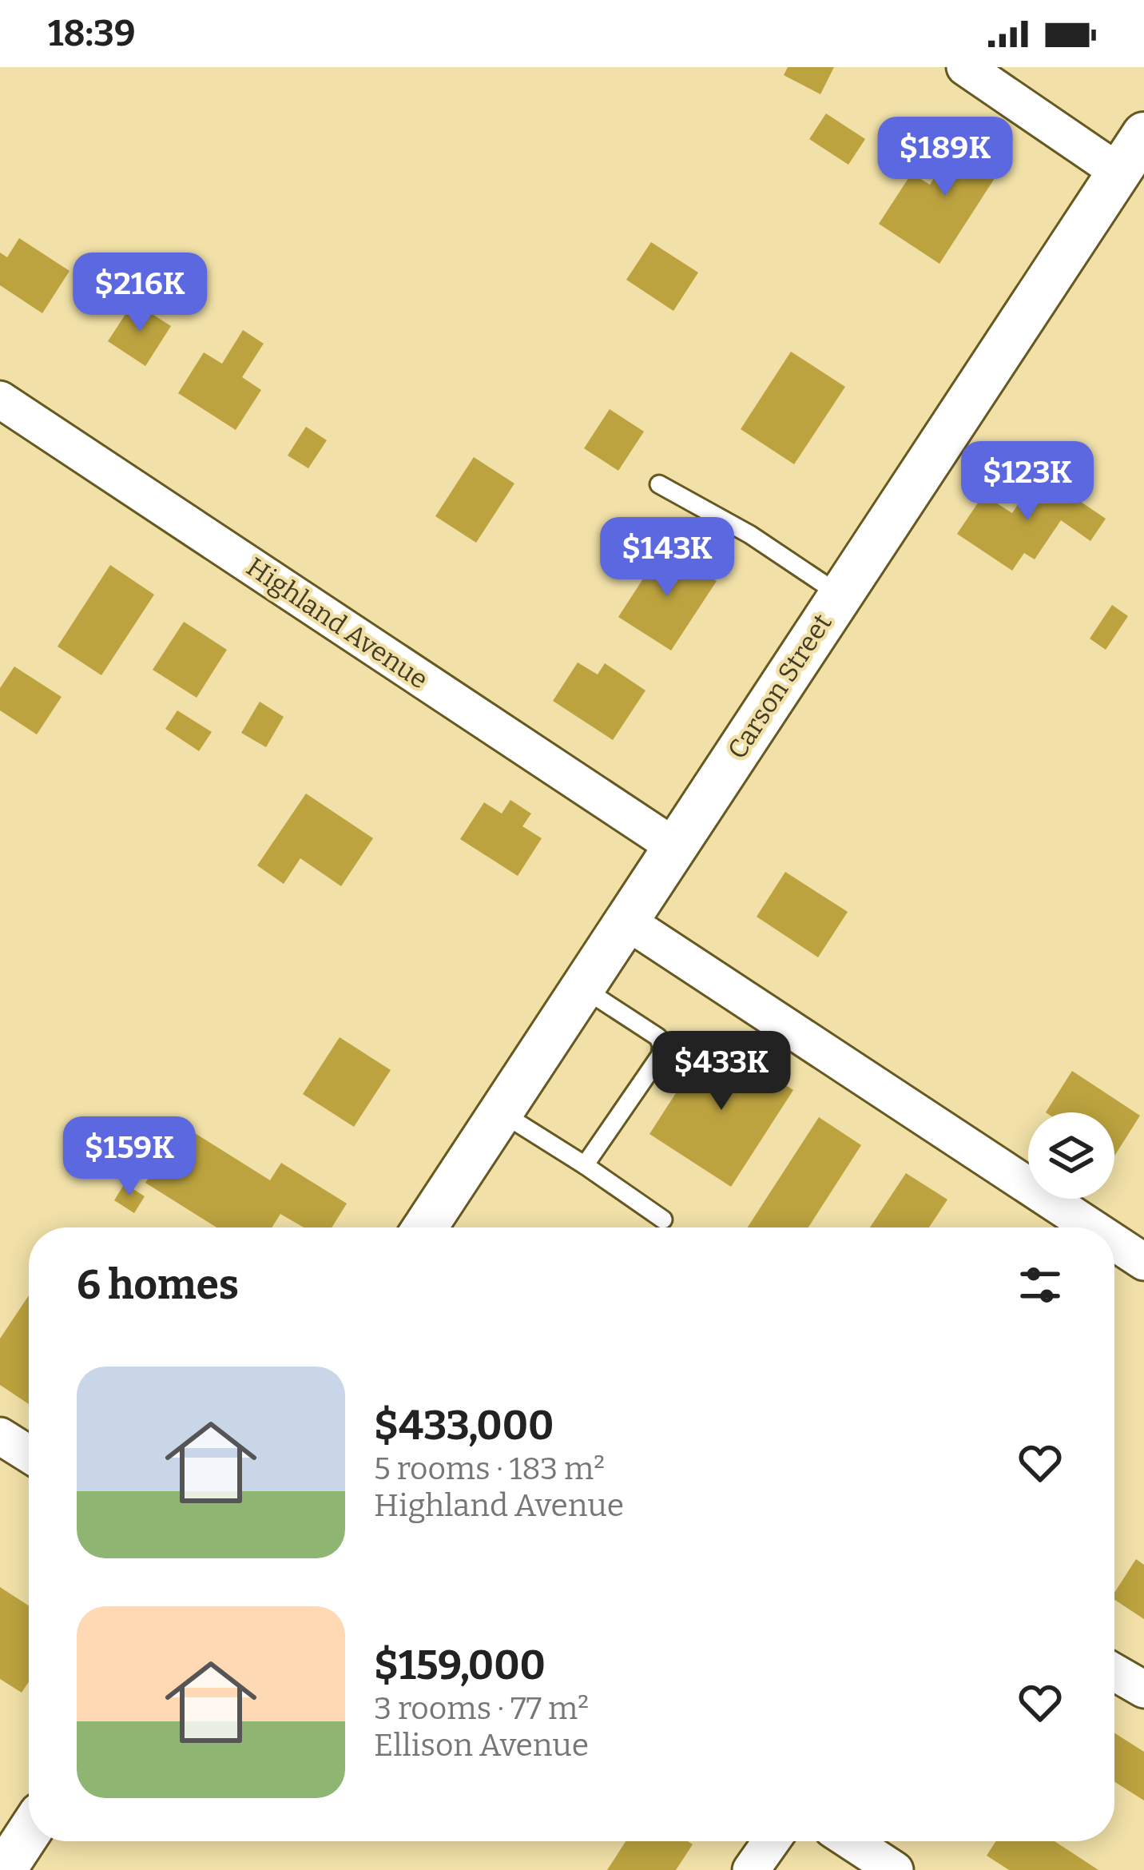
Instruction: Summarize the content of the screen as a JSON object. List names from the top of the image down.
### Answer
{
  "streets": {
    "street": ["Highland Avenue", "Carson Street"]
  },
  "crossings": [
    ["Highland Avenue", "Carson Street"]
  ],
  "page": {
    "status": "18:39",
    "price": [
      "$189K",
      "$216K",
      "$123K",
      "$143K",
      "$433K",
      "$159K"
    ],
    "heading": "6 homes",
    "list": [
      {
        "name": "$433,000",
        "note": "5 rooms · 183 m² · Highland Avenue"
      },
      {
        "name": "$159,000",
        "note": "3 rooms · 77 m² · Ellison Avenue"
      }
    ]
  }
}
